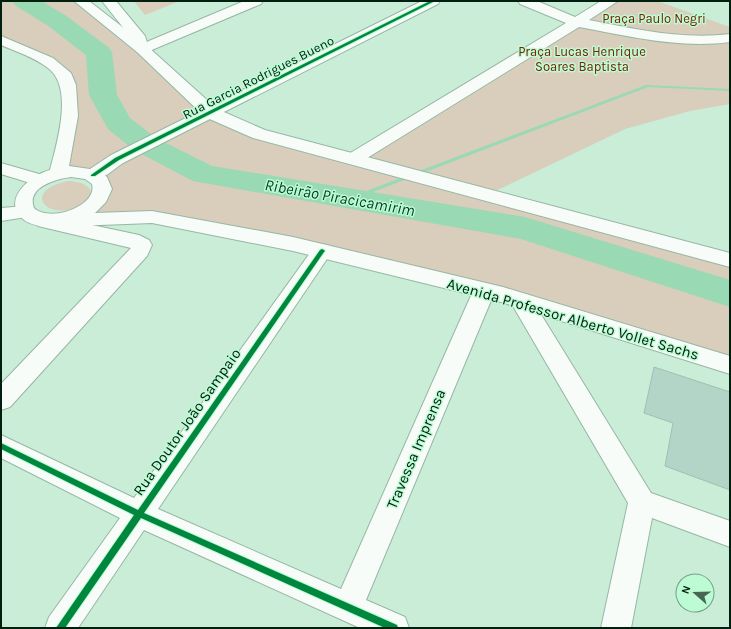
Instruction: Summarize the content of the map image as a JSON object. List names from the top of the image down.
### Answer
{
  "streets": {
    "main road": [
      "Rua Garcia Rodrigues Bueno",
      "Avenida Professor Alberto Vollet Sachs",
      "Rua Doutor João Sampaio",
      "Travessa Imprensa"
    ]
  },
  "crossings": [
    ["Avenida Professor Alberto Vollet Sachs", "Rua Doutor João Sampaio"],
    ["Avenida Professor Alberto Vollet Sachs", "Travessa Imprensa"]
  ],
  "water": ["Ribeirão Piracicamirim"],
  "parks": ["Praça Paulo Negri", "Praça Lucas Henrique Soares Baptista"],
  "north": "left"
}
